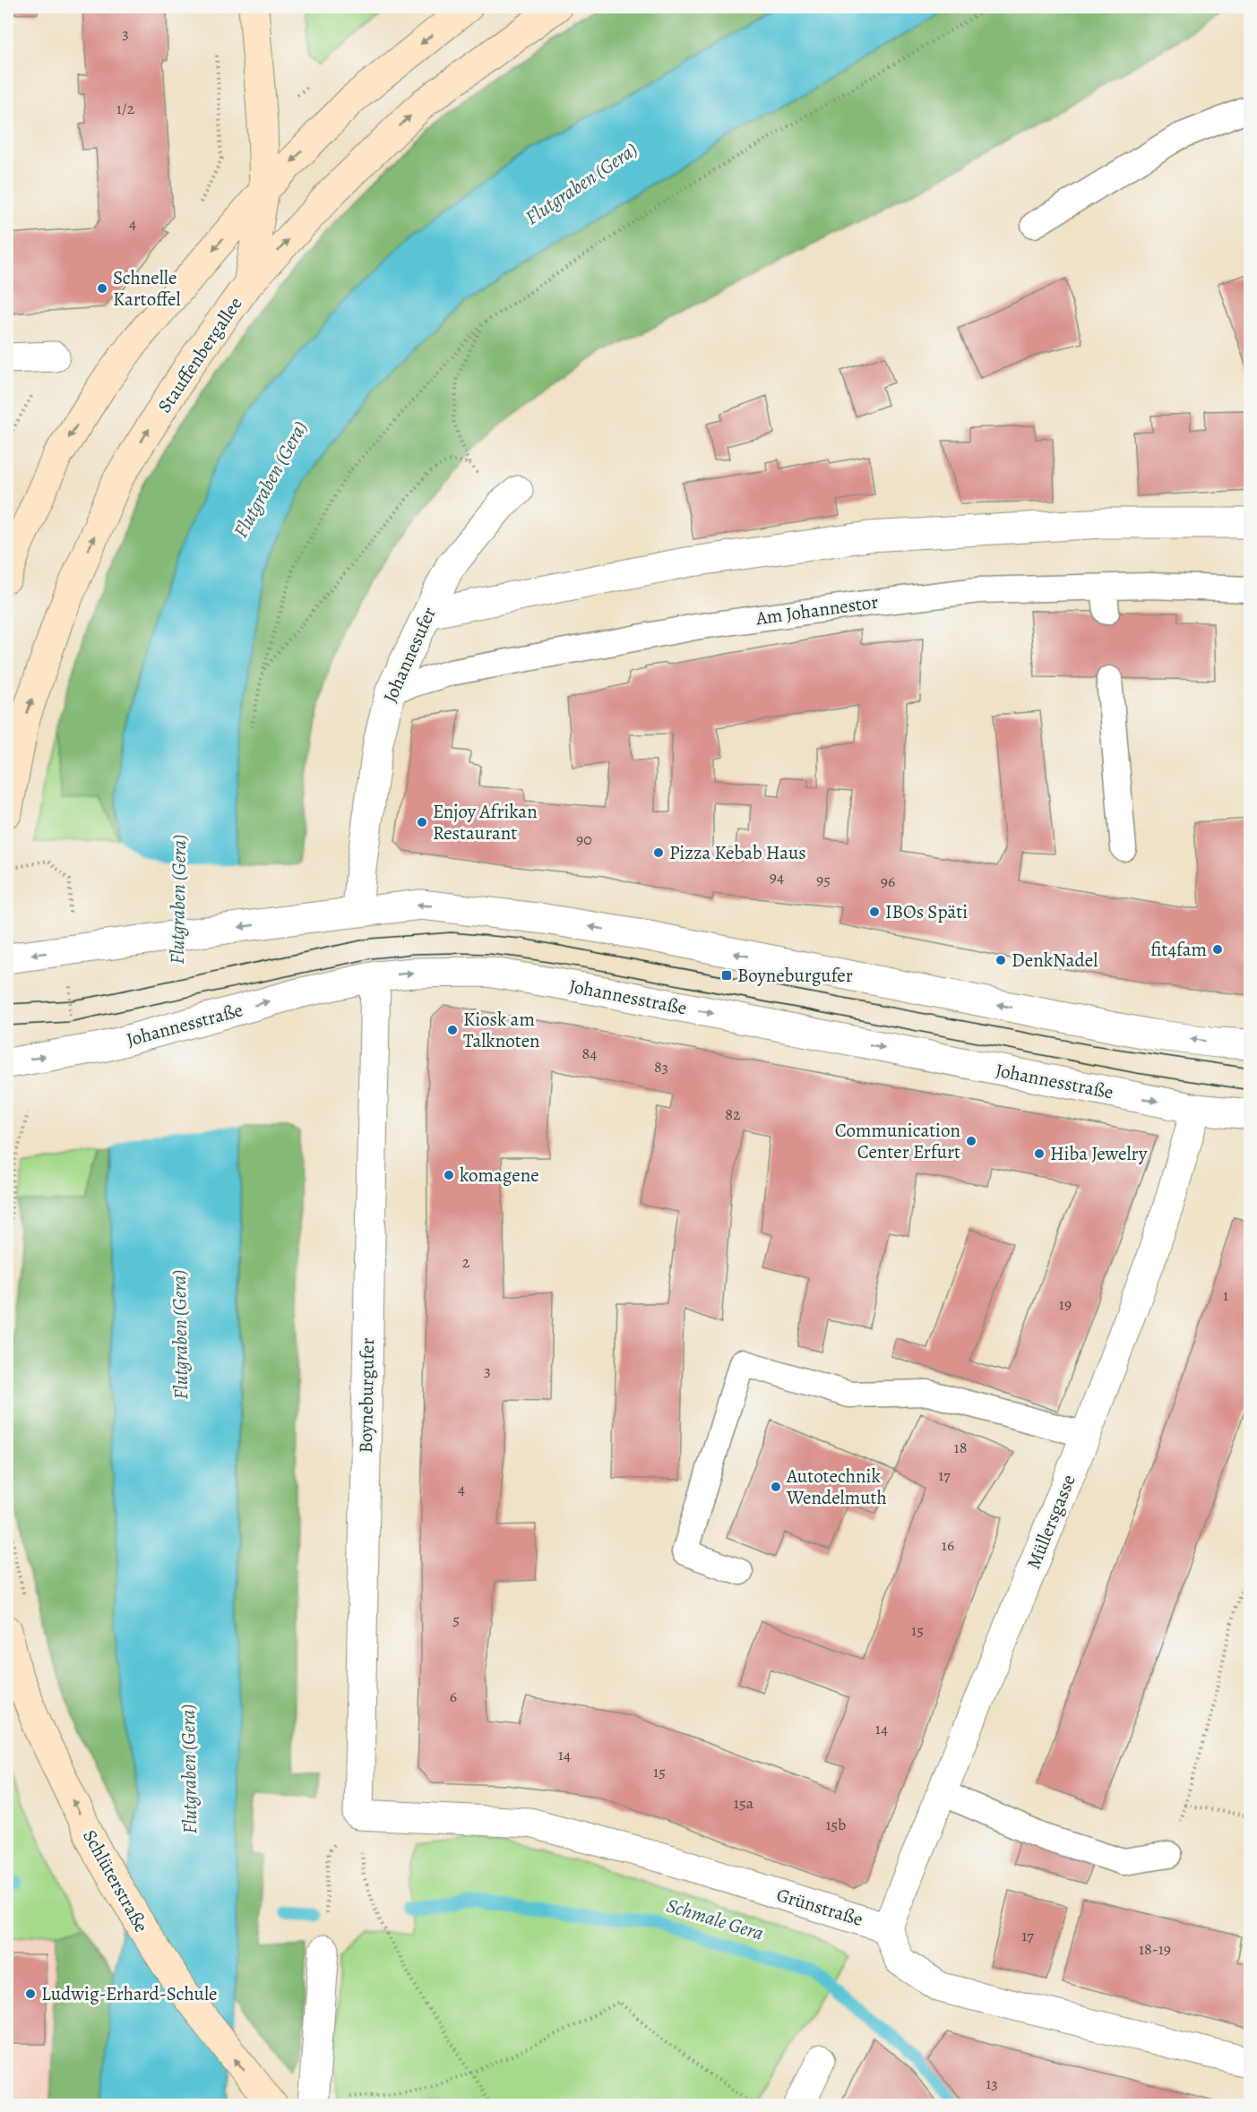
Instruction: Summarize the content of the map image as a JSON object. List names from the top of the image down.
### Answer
{
  "streets": {
    "main road": ["Stauffenbergallee", "Schlüterstraße"],
    "street": [
      "Johannesufer",
      "Johannesstraße",
      "Boyneburgufer",
      "Müllersgasse",
      "Grünstraße"
    ],
    "lane": ["Am Johannestor"]
  },
  "crossings": [
    ["Am Johannestor", "Johannesufer"],
    ["Johannesstraße", "Boyneburgufer"],
    ["Johannesstraße", "Müllersgasse"],
    ["Boyneburgufer", "Grünstraße"],
    ["Müllersgasse", "Grünstraße"]
  ],
  "one_way": ["Schlüterstraße"],
  "water": ["Flutgraben (Gera)", "Schmale Gera"],
  "places": {
    "other": [
      "Schnelle Kartoffel",
      "Enjoy Afrikan Restaurant",
      "Pizza Kebab Haus",
      "IBOs Späti",
      "fit4fam",
      "DenkNadel",
      "Kiosk am Talknoten",
      "Communication Center Erfurt",
      "Hiba Jewelry",
      "komagene",
      "Autotechnik Wendelmuth",
      "Ludwig-Erhard-Schule"
    ],
    "transit": ["Boyneburgufer"]
  },
  "house_numbers": [
    "3",
    "1/2",
    "4",
    "90",
    "94",
    "95",
    "96",
    "84",
    "83",
    "82",
    "2",
    "1",
    "19",
    "3",
    "18",
    "17",
    "4",
    "16",
    "5",
    "15",
    "6",
    "14",
    "14",
    "15",
    "15a",
    "15b",
    "17",
    "18-19",
    "13"
  ]
}
